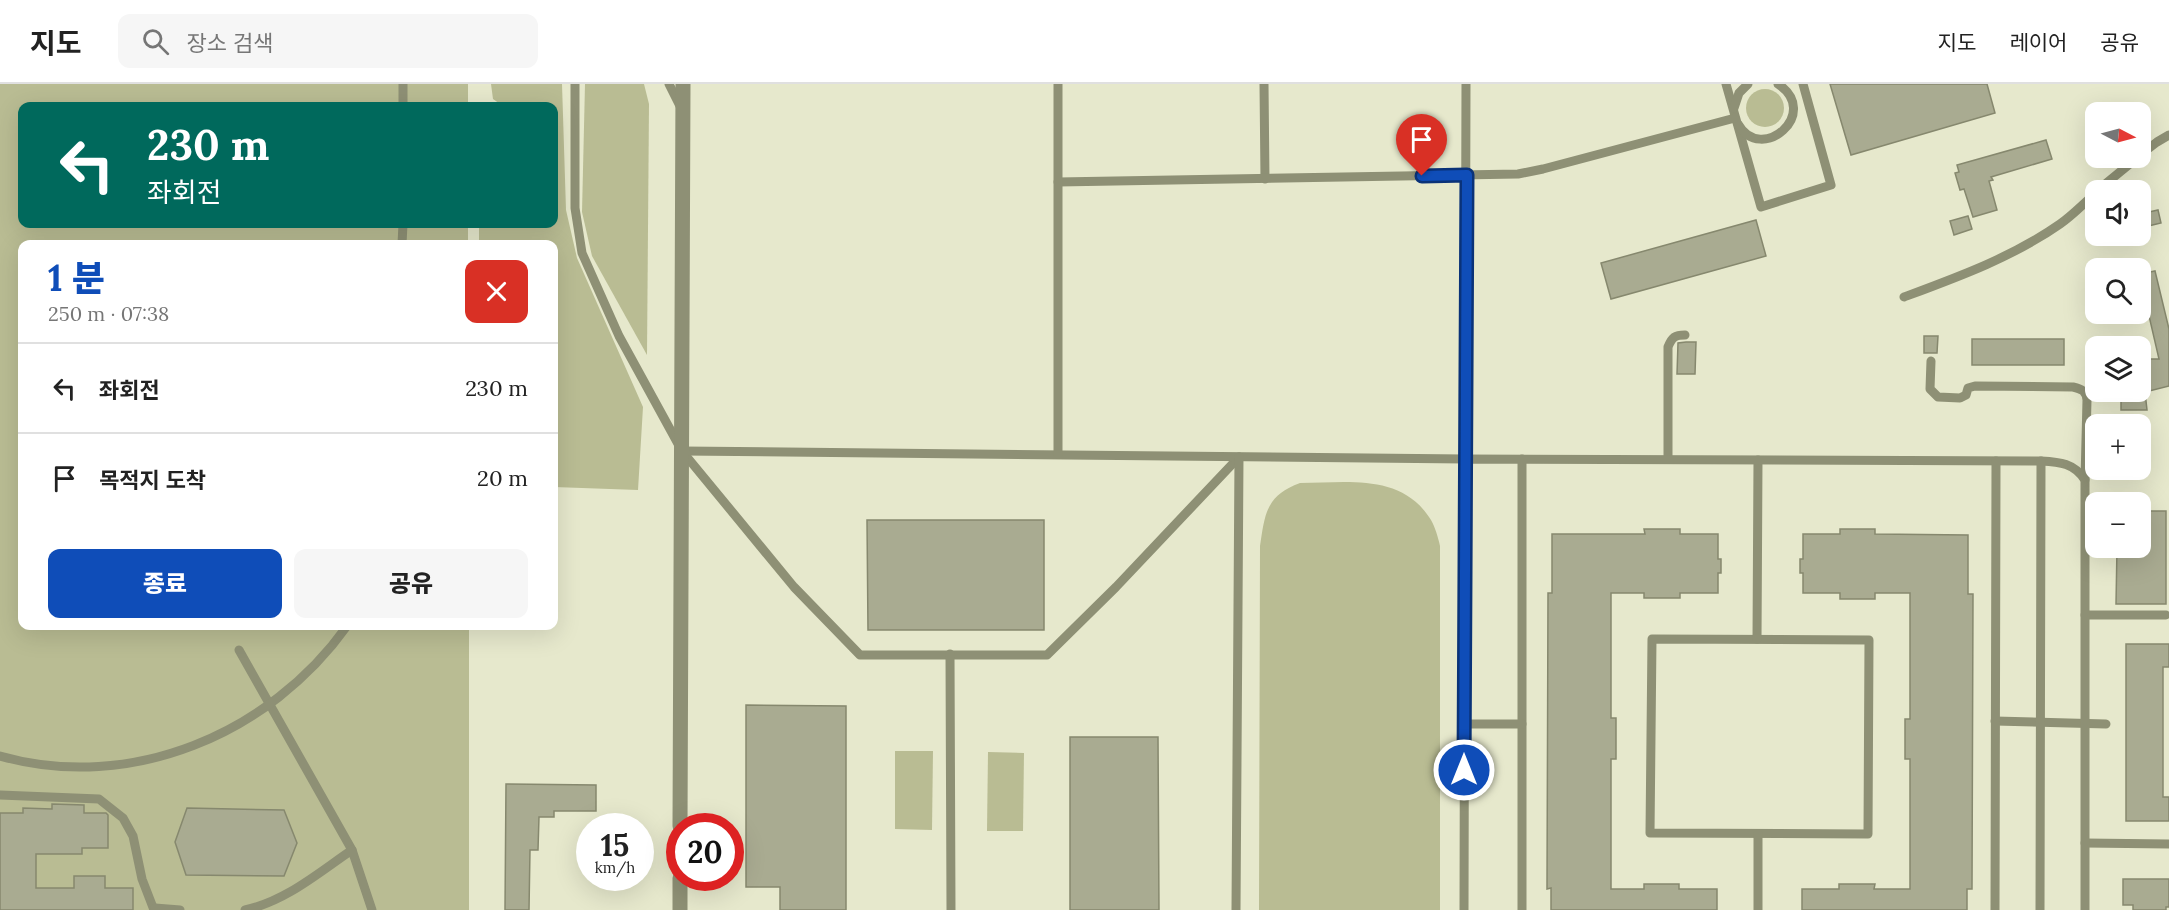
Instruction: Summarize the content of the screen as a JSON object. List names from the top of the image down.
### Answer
{
  "north": "right",
  "page": {
    "header": "지도",
    "search": "장소 검색",
    "nav": ["지도", "레이어", "공유"],
    "map_buttons": ["+", "−"],
    "turn": ["230 m", "좌회전"],
    "heading": ["1 분", "250 m · 07:38"],
    "list": [
      {
        "name": "좌회전",
        "value": "230 m"
      },
      {
        "name": "목적지 도착",
        "value": "20 m"
      }
    ],
    "buttons": ["종료", "공유"],
    "speed": "15 km/h",
    "limit": "20"
  }
}
